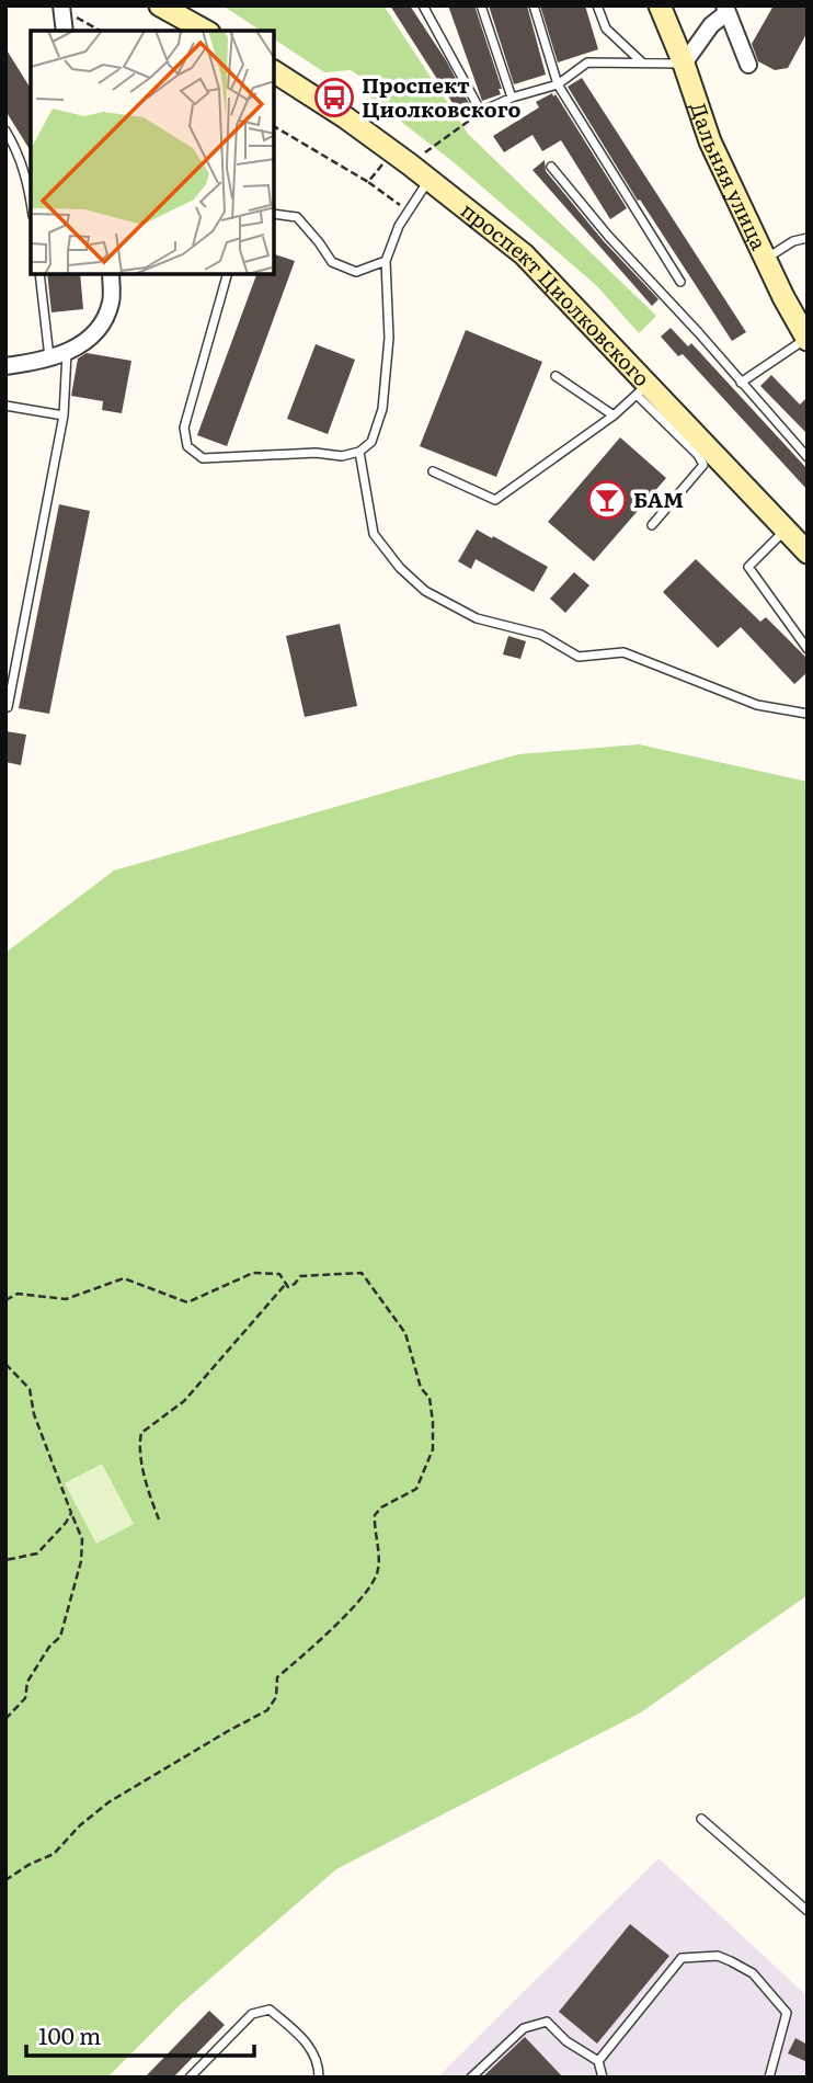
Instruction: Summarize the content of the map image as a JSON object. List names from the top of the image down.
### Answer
{
  "streets": {
    "main road": ["Дальняя улица", "проспект Циолковского"]
  },
  "places": {
    "bus stop": ["Проспект Циолковского"],
    "bar": ["БАМ"]
  },
  "scale_bar": "100 m"
}
